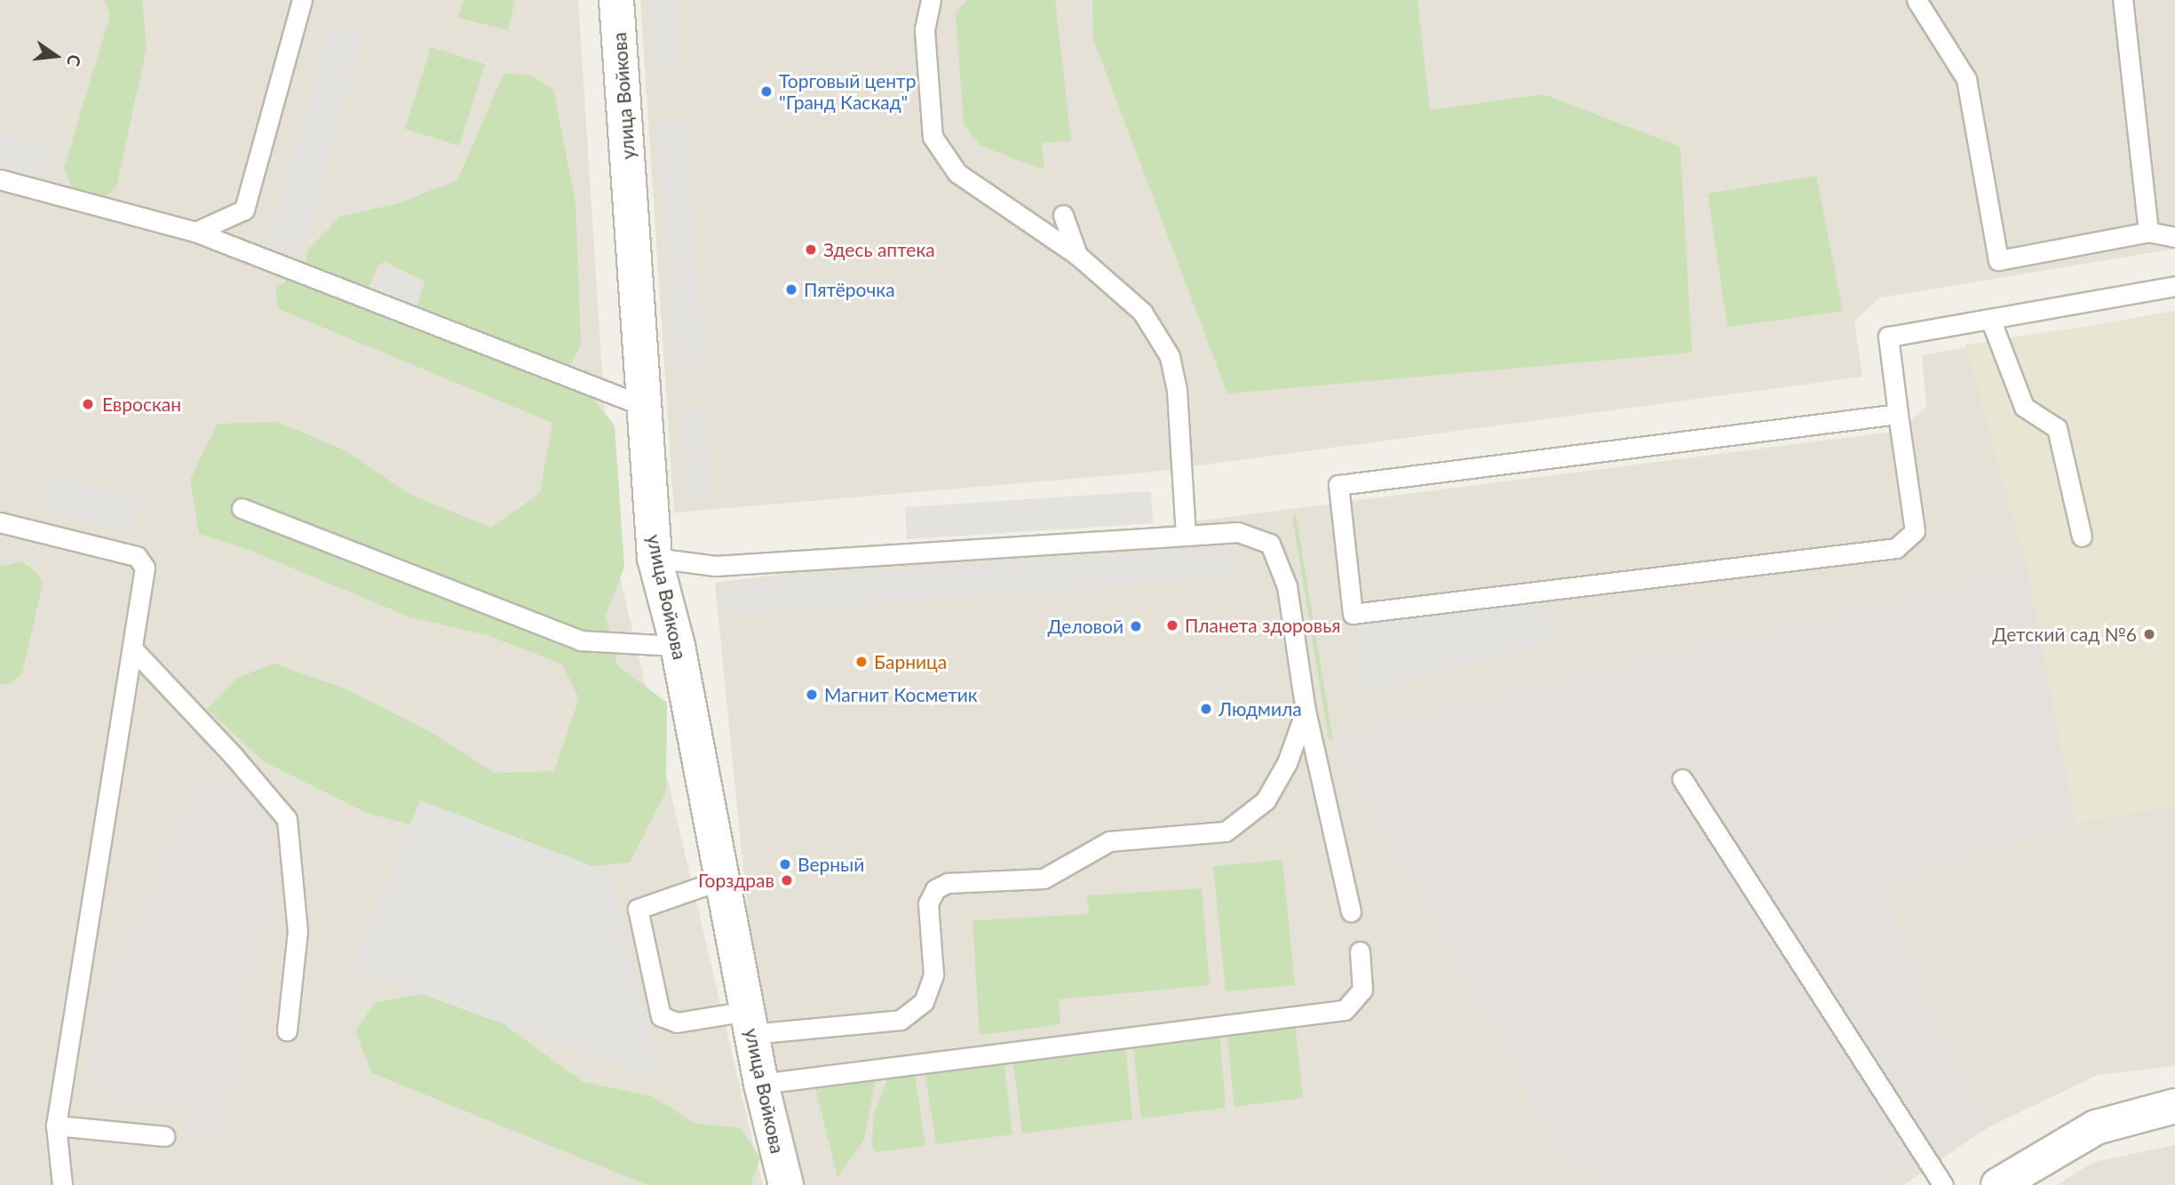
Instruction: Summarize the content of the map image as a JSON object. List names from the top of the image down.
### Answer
{
  "streets": {
    "street": ["улица Войкова"]
  },
  "places": [
    "Торговый центр \"Гранд Каскад\"",
    "Здесь аптека",
    "Пятёрочка",
    "Евроскан",
    "Планета здоровья",
    "Деловой",
    "Детский сад №6",
    "Барница",
    "Магнит Косметик",
    "Людмила",
    "Верный",
    "Горздрав"
  ],
  "north": "right"
}
